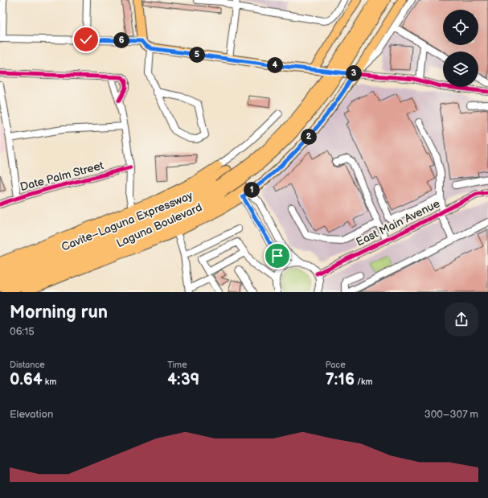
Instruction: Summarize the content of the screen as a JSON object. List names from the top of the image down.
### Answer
{
  "streets": {
    "highway": ["Cavite–Laguna Expressway"],
    "main road": ["Laguna Boulevard"],
    "street": ["Date Palm Street", "East Main Avenue"]
  },
  "page": {
    "pins": [
      "6",
      "5",
      "4",
      "3",
      "2",
      "1"
    ],
    "heading": ["Morning run", "06:15"],
    "stats": [
      ["Distance", "0.64 km"],
      ["Time", "4:39"],
      ["Pace", "7:16 /km"]
    ],
    "chart": ["Elevation", "300–307 m"]
  }
}
